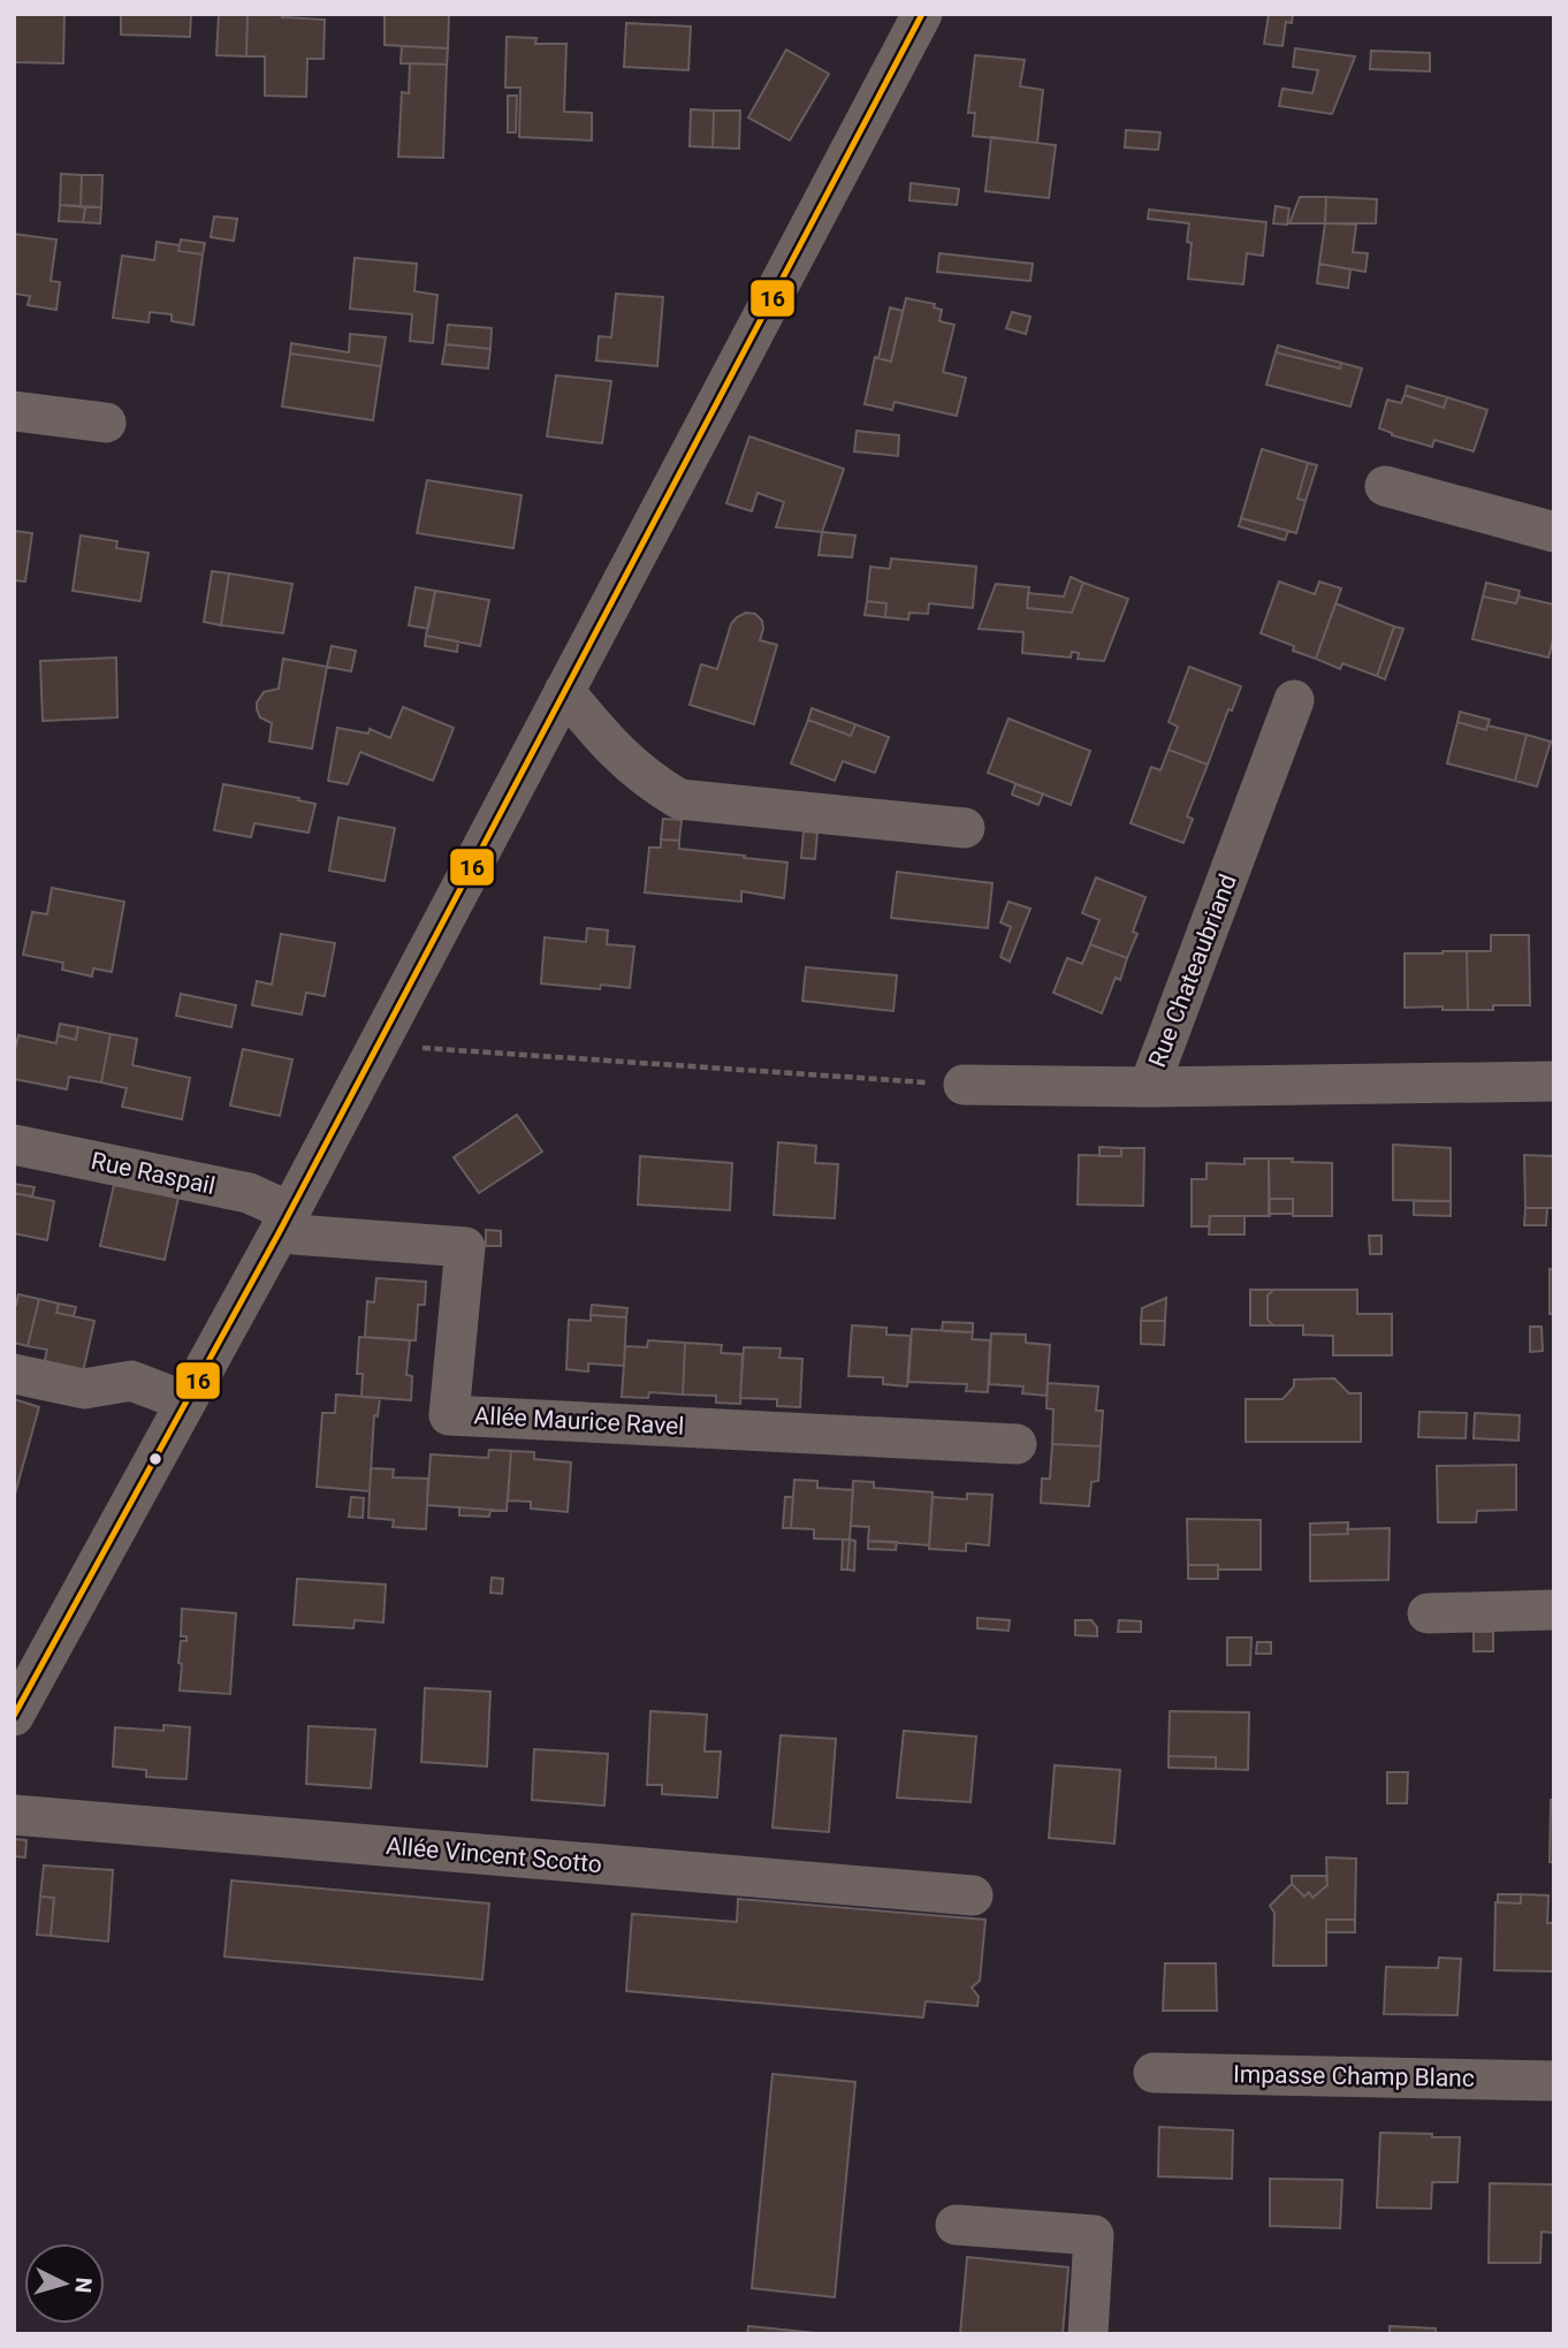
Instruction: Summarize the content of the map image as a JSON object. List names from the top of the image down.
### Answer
{
  "streets": {
    "street": [
      "Rue Chateaubriand",
      "Rue Raspail",
      "Allée Maurice Ravel",
      "Allée Vincent Scotto",
      "Impasse Champ Blanc"
    ]
  },
  "crossings": [
    ["Rue Raspail", "Allée Maurice Ravel"]
  ],
  "lines": ["transit line 16"],
  "north": "right"
}
